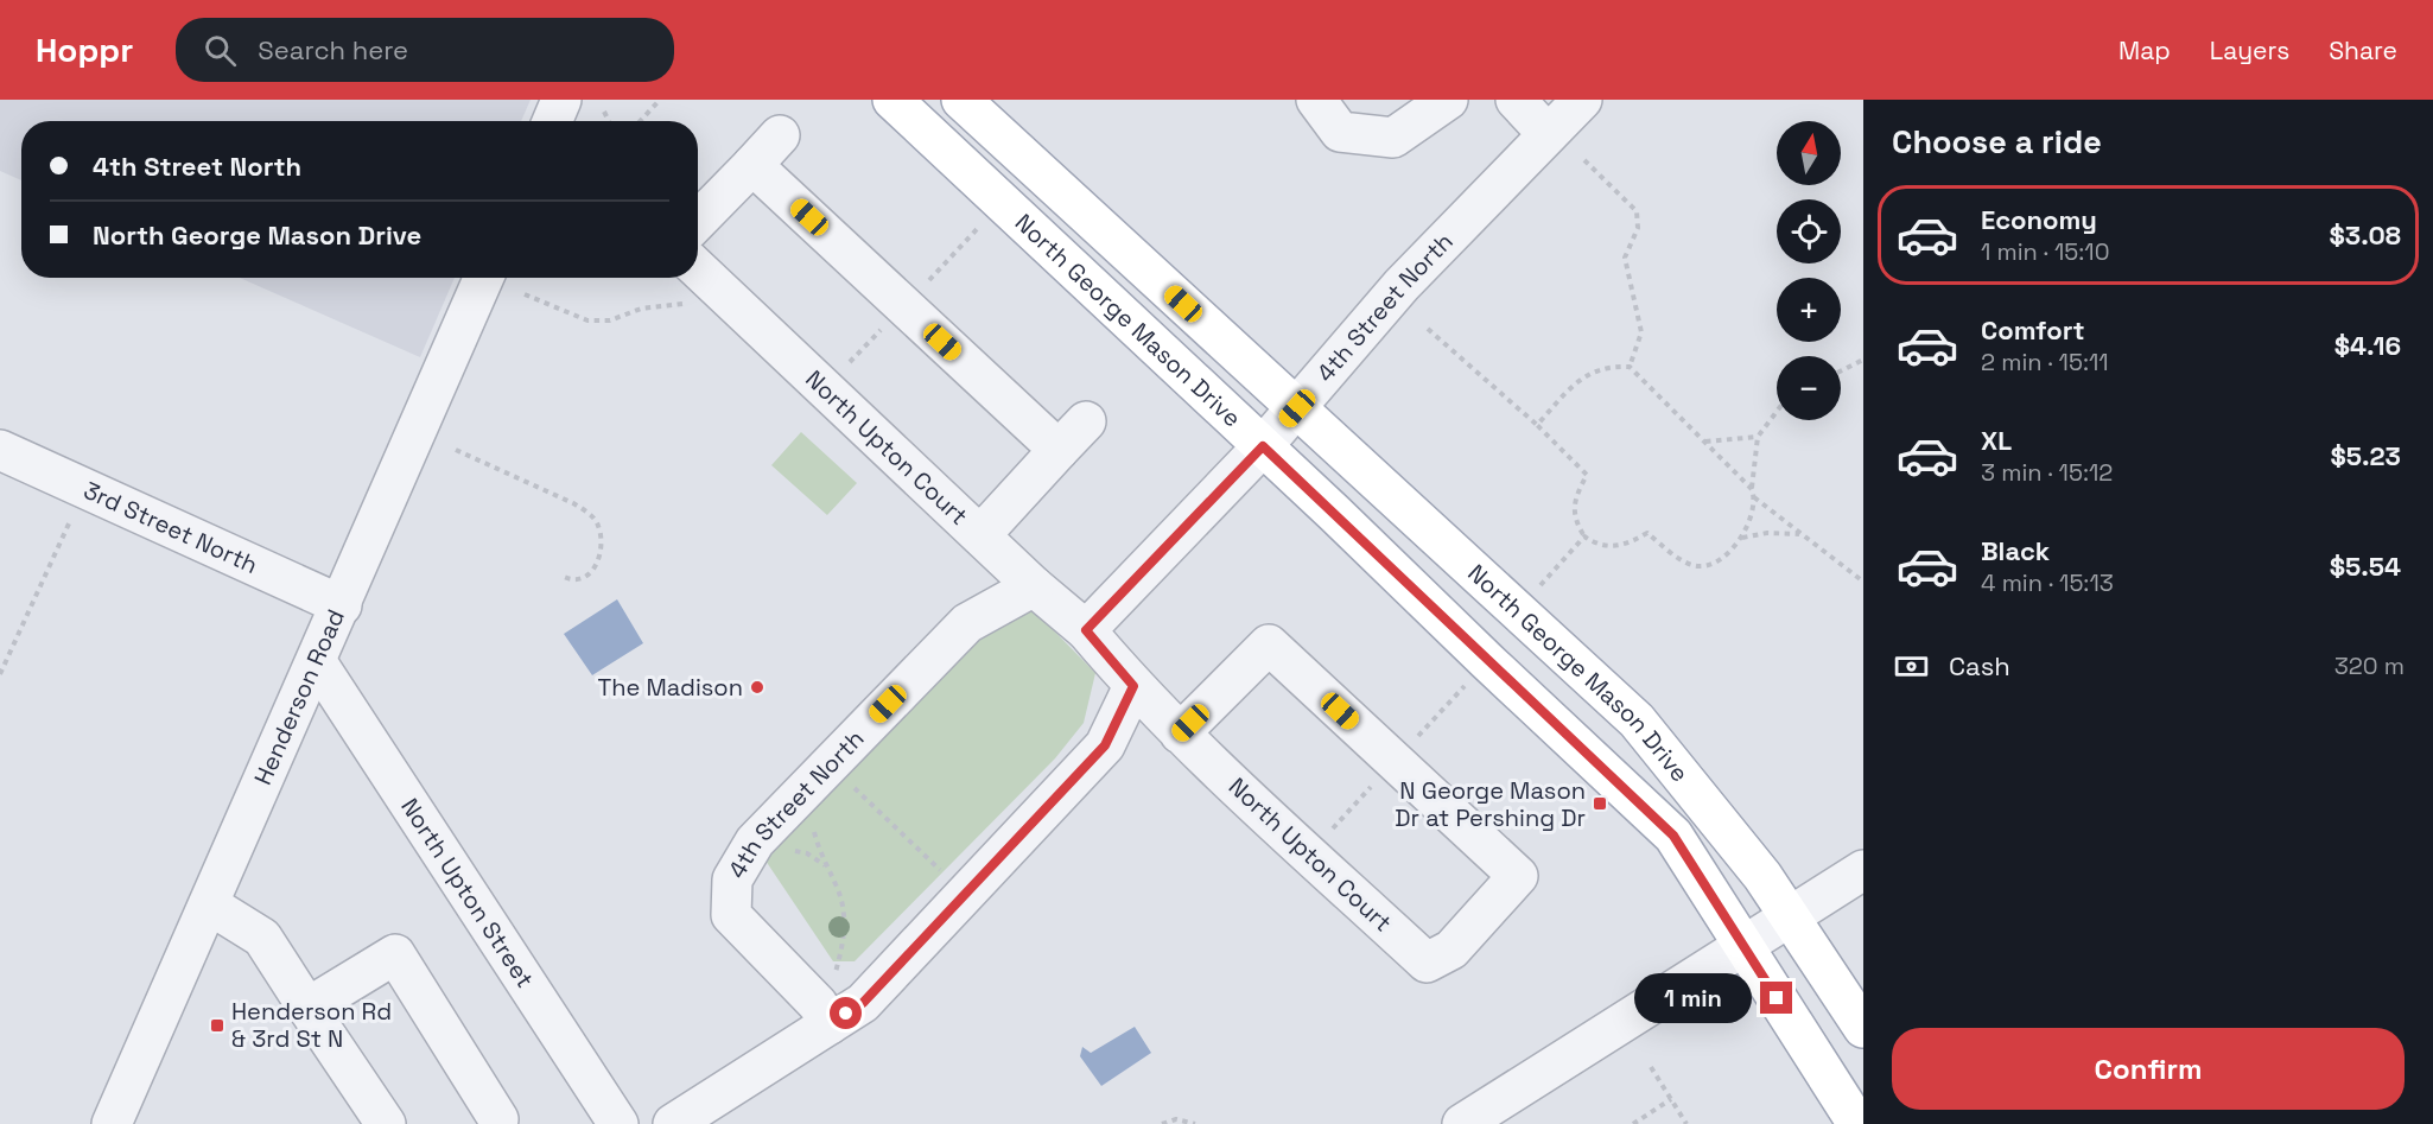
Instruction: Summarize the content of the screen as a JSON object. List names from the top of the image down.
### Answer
{
  "streets": {
    "main road": ["North George Mason Drive"],
    "street": [
      "4th Street North",
      "North Upton Court",
      "3rd Street North",
      "Henderson Road",
      "North Upton Street"
    ]
  },
  "crossings": [
    ["4th Street North", "North George Mason Drive"],
    ["4th Street North", "North Upton Court"],
    ["3rd Street North", "Henderson Road"],
    ["Henderson Road", "North Upton Street"]
  ],
  "places": {
    "other": ["The Madison"],
    "transit": ["N George Mason Dr at Pershing Dr", "Henderson Rd & 3rd St N"]
  },
  "north": "top",
  "page": {
    "header": "Hoppr",
    "search": "Search here",
    "nav": ["Map", "Layers", "Share"],
    "heading": "Choose a ride",
    "map_buttons": ["+", "−"],
    "banner": ["4th Street North", "North George Mason Drive"],
    "list": [
      {
        "name": "Economy",
        "note": "1 min · 15:10",
        "value": "$3.08"
      },
      {
        "name": "Comfort",
        "note": "2 min · 15:11",
        "value": "$4.16"
      },
      {
        "name": "XL",
        "note": "3 min · 15:12",
        "value": "$5.23"
      },
      {
        "name": "Black",
        "note": "4 min · 15:13",
        "value": "$5.54"
      }
    ],
    "pay": ["Cash", "320 m"],
    "bubble": "1 min",
    "buttons": "Confirm"
  }
}
